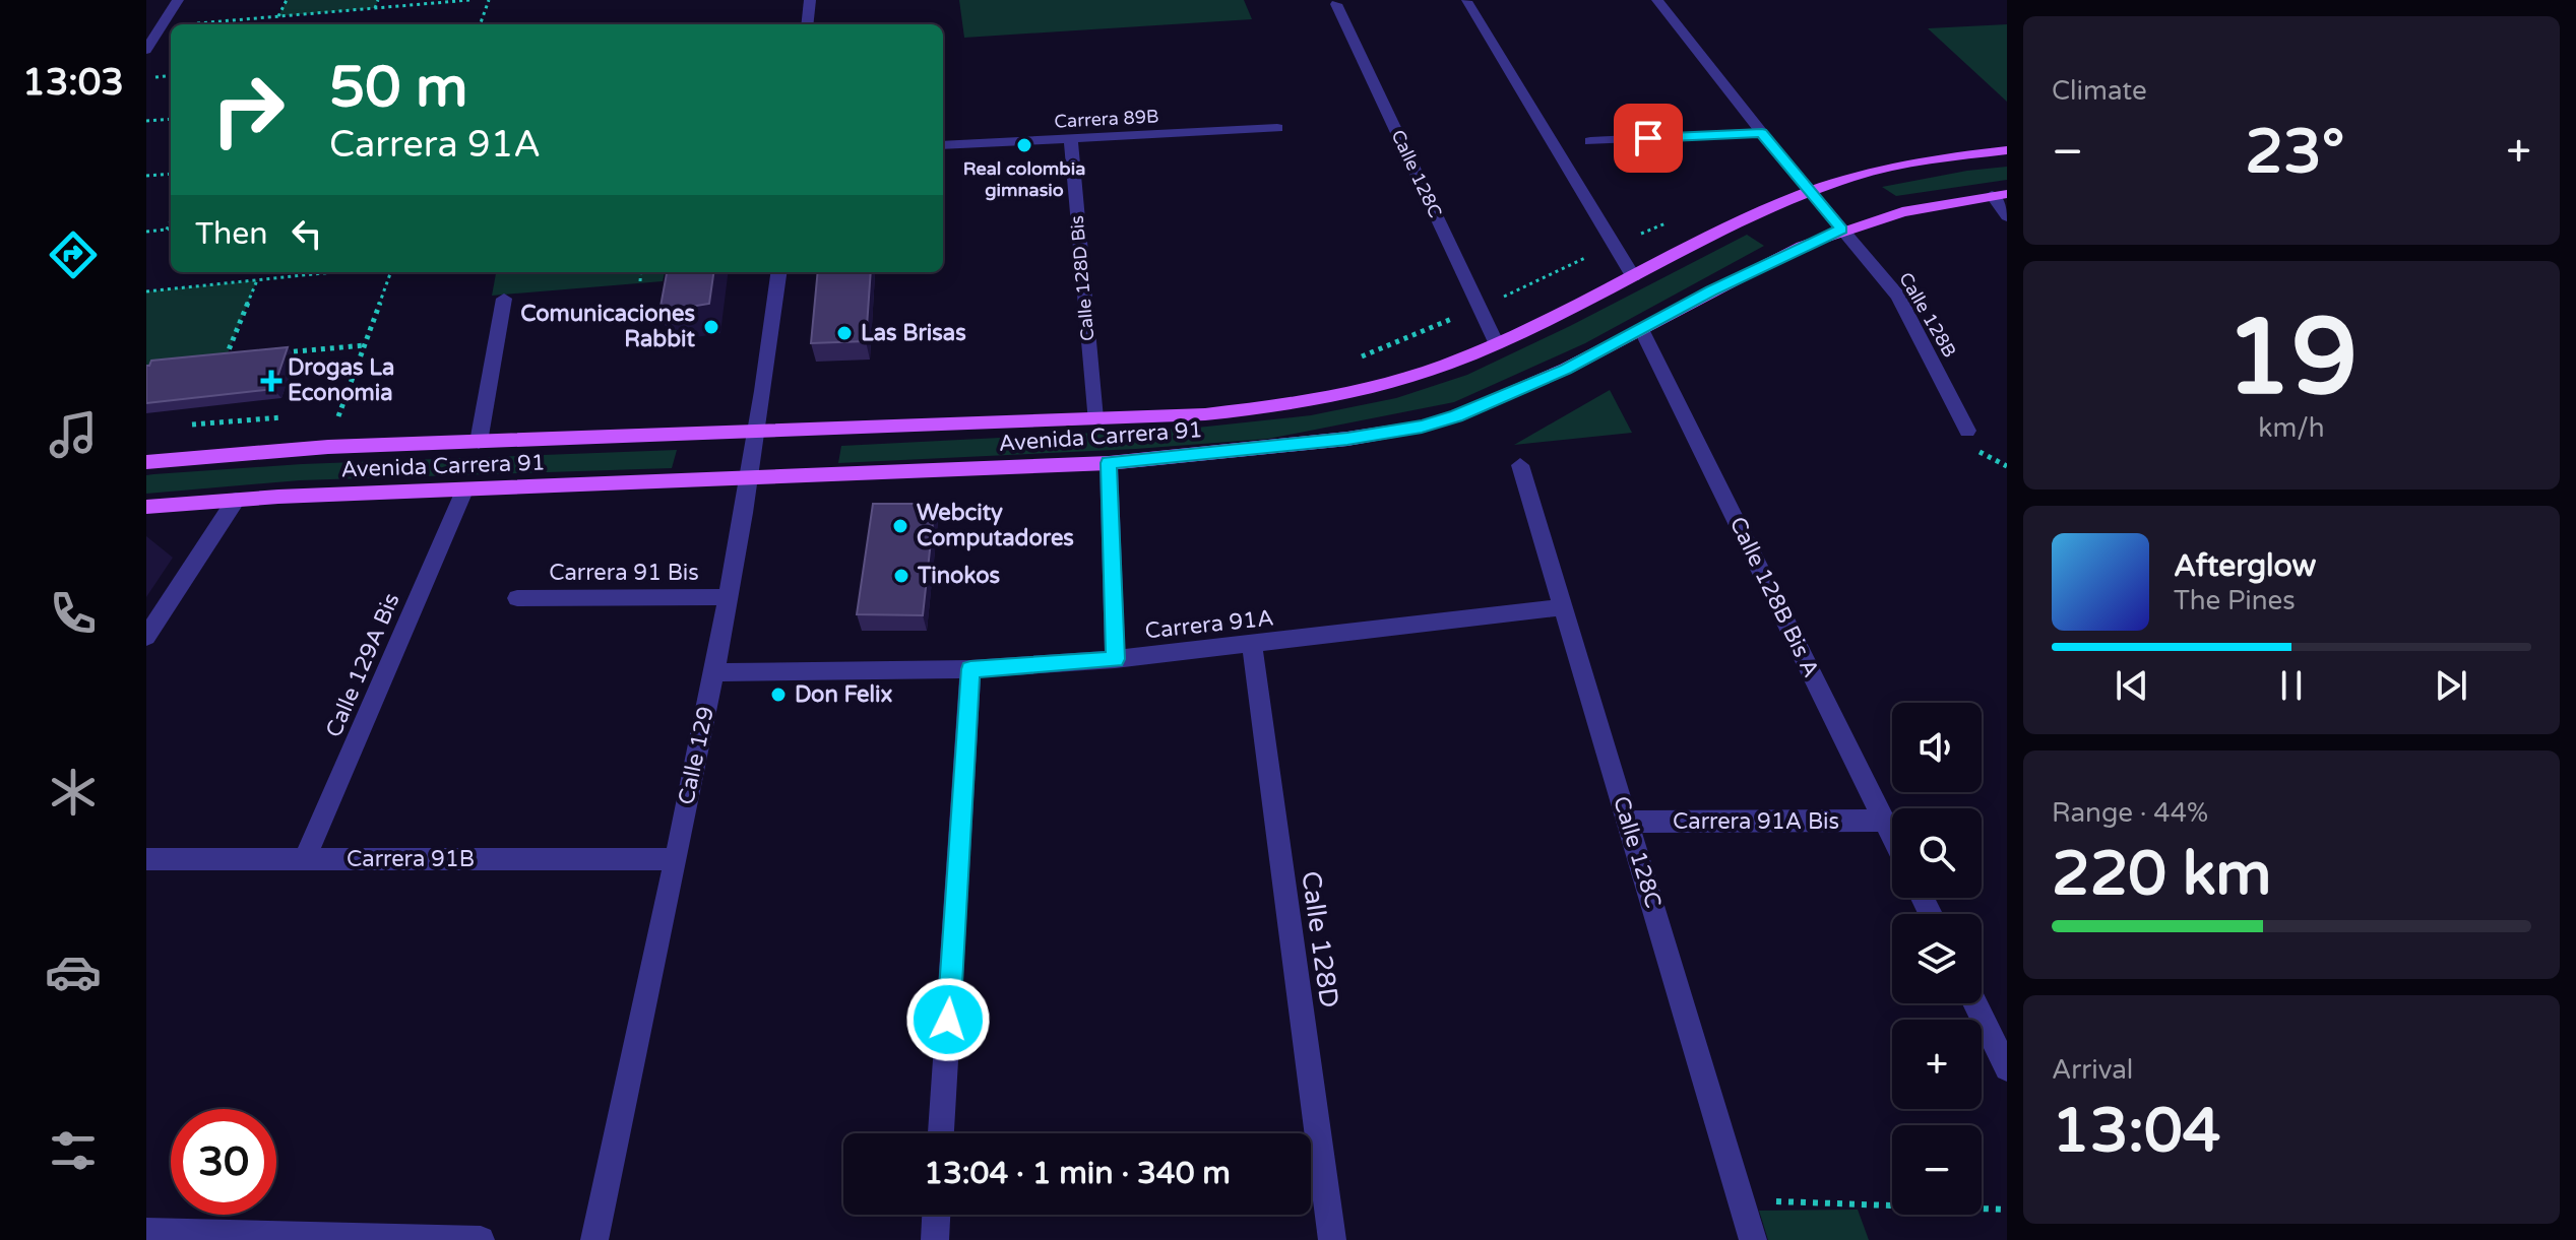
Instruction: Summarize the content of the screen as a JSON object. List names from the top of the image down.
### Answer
{
  "streets": {
    "main road": ["Avenida Carrera 91"],
    "street": [
      "Carrera 89B",
      "Calle 128C",
      "Calle 128D Bis",
      "Calle 128B",
      "Carrera 91 Bis",
      "Calle 128B Bis A",
      "Carrera 91A",
      "Calle 129A Bis",
      "Calle 129",
      "Carrera 91A Bis",
      "Carrera 91B",
      "Calle 128D"
    ]
  },
  "crossings": [
    ["Carrera 89B", "Calle 128D Bis"],
    ["Calle 128C", "Avenida Carrera 91"],
    ["Calle 128C", "Carrera 91A"],
    ["Calle 128C", "Carrera 91A Bis"],
    ["Calle 128D Bis", "Avenida Carrera 91"],
    ["Calle 128B", "Avenida Carrera 91"],
    ["Avenida Carrera 91", "Calle 128B Bis A"],
    ["Avenida Carrera 91", "Calle 129A Bis"],
    ["Avenida Carrera 91", "Calle 129"],
    ["Carrera 91 Bis", "Calle 129"],
    ["Calle 128B Bis A", "Carrera 91A Bis"],
    ["Carrera 91A", "Calle 129"],
    ["Carrera 91A", "Calle 128D"],
    ["Calle 129A Bis", "Carrera 91B"],
    ["Calle 129", "Carrera 91B"]
  ],
  "places": {
    "other": [
      "Real colombia gimnasio",
      "Comunicaciones Rabbit",
      "Las Brisas",
      "Webcity Computadores",
      "Tinokos",
      "Don Felix"
    ],
    "health": ["Drogas La Economia"]
  },
  "page": {
    "tabs": "13:03",
    "tile": [
      "Climate",
      ["19", "km/h"],
      ["Range · 44%", "220 km"],
      ["Arrival", "13:04"]
    ],
    "turn": ["50 m", "Carrera 91A"],
    "heat": ["−", "23°", "+"],
    "then": "Then",
    "song": ["Afterglow", "The Pines"],
    "map_buttons": ["+", "−"],
    "limit": "30",
    "trip": "13:04 · 1 min · 340 m"
  }
}
